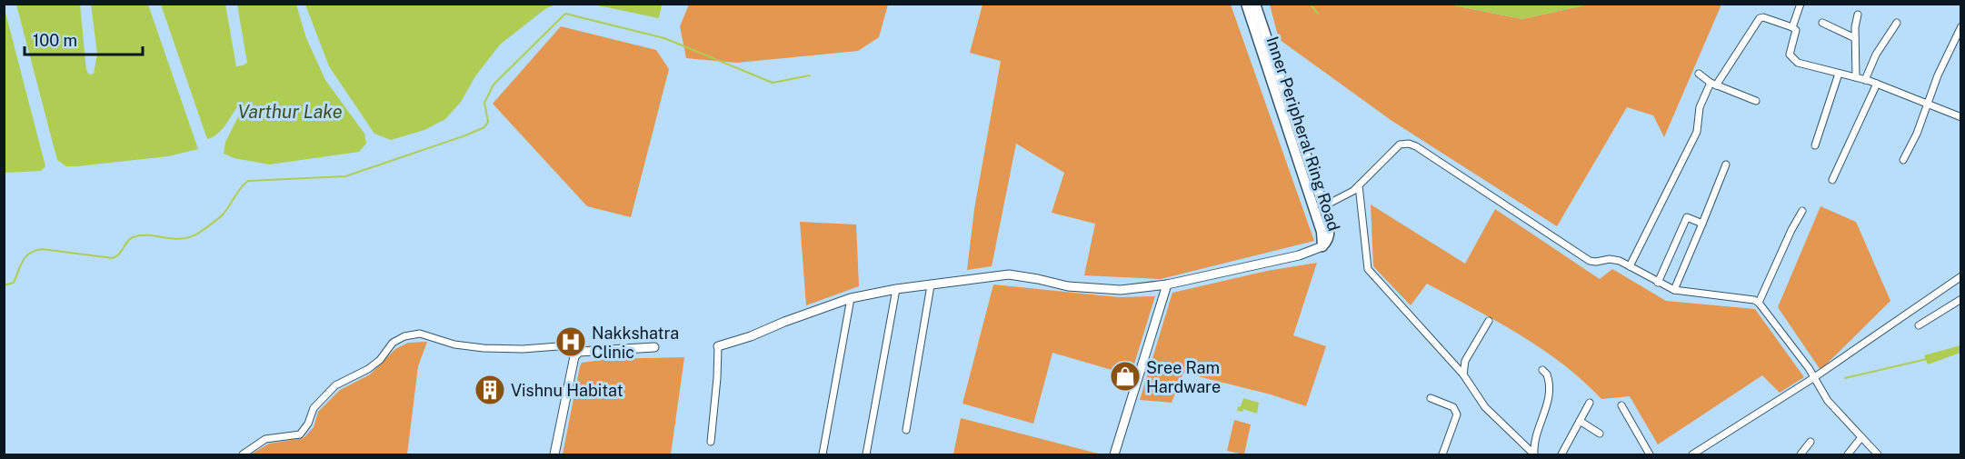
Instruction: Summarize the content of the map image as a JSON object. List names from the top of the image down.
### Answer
{
  "streets": {
    "main road": ["Inner Peripheral Ring Road"]
  },
  "water": ["Varthur Lake"],
  "places": {
    "hospital": ["Nakkshatra Clinic"],
    "shop": ["Sree Ram Hardware"],
    "building": ["Vishnu Habitat"]
  },
  "scale_bar": "100 m"
}
